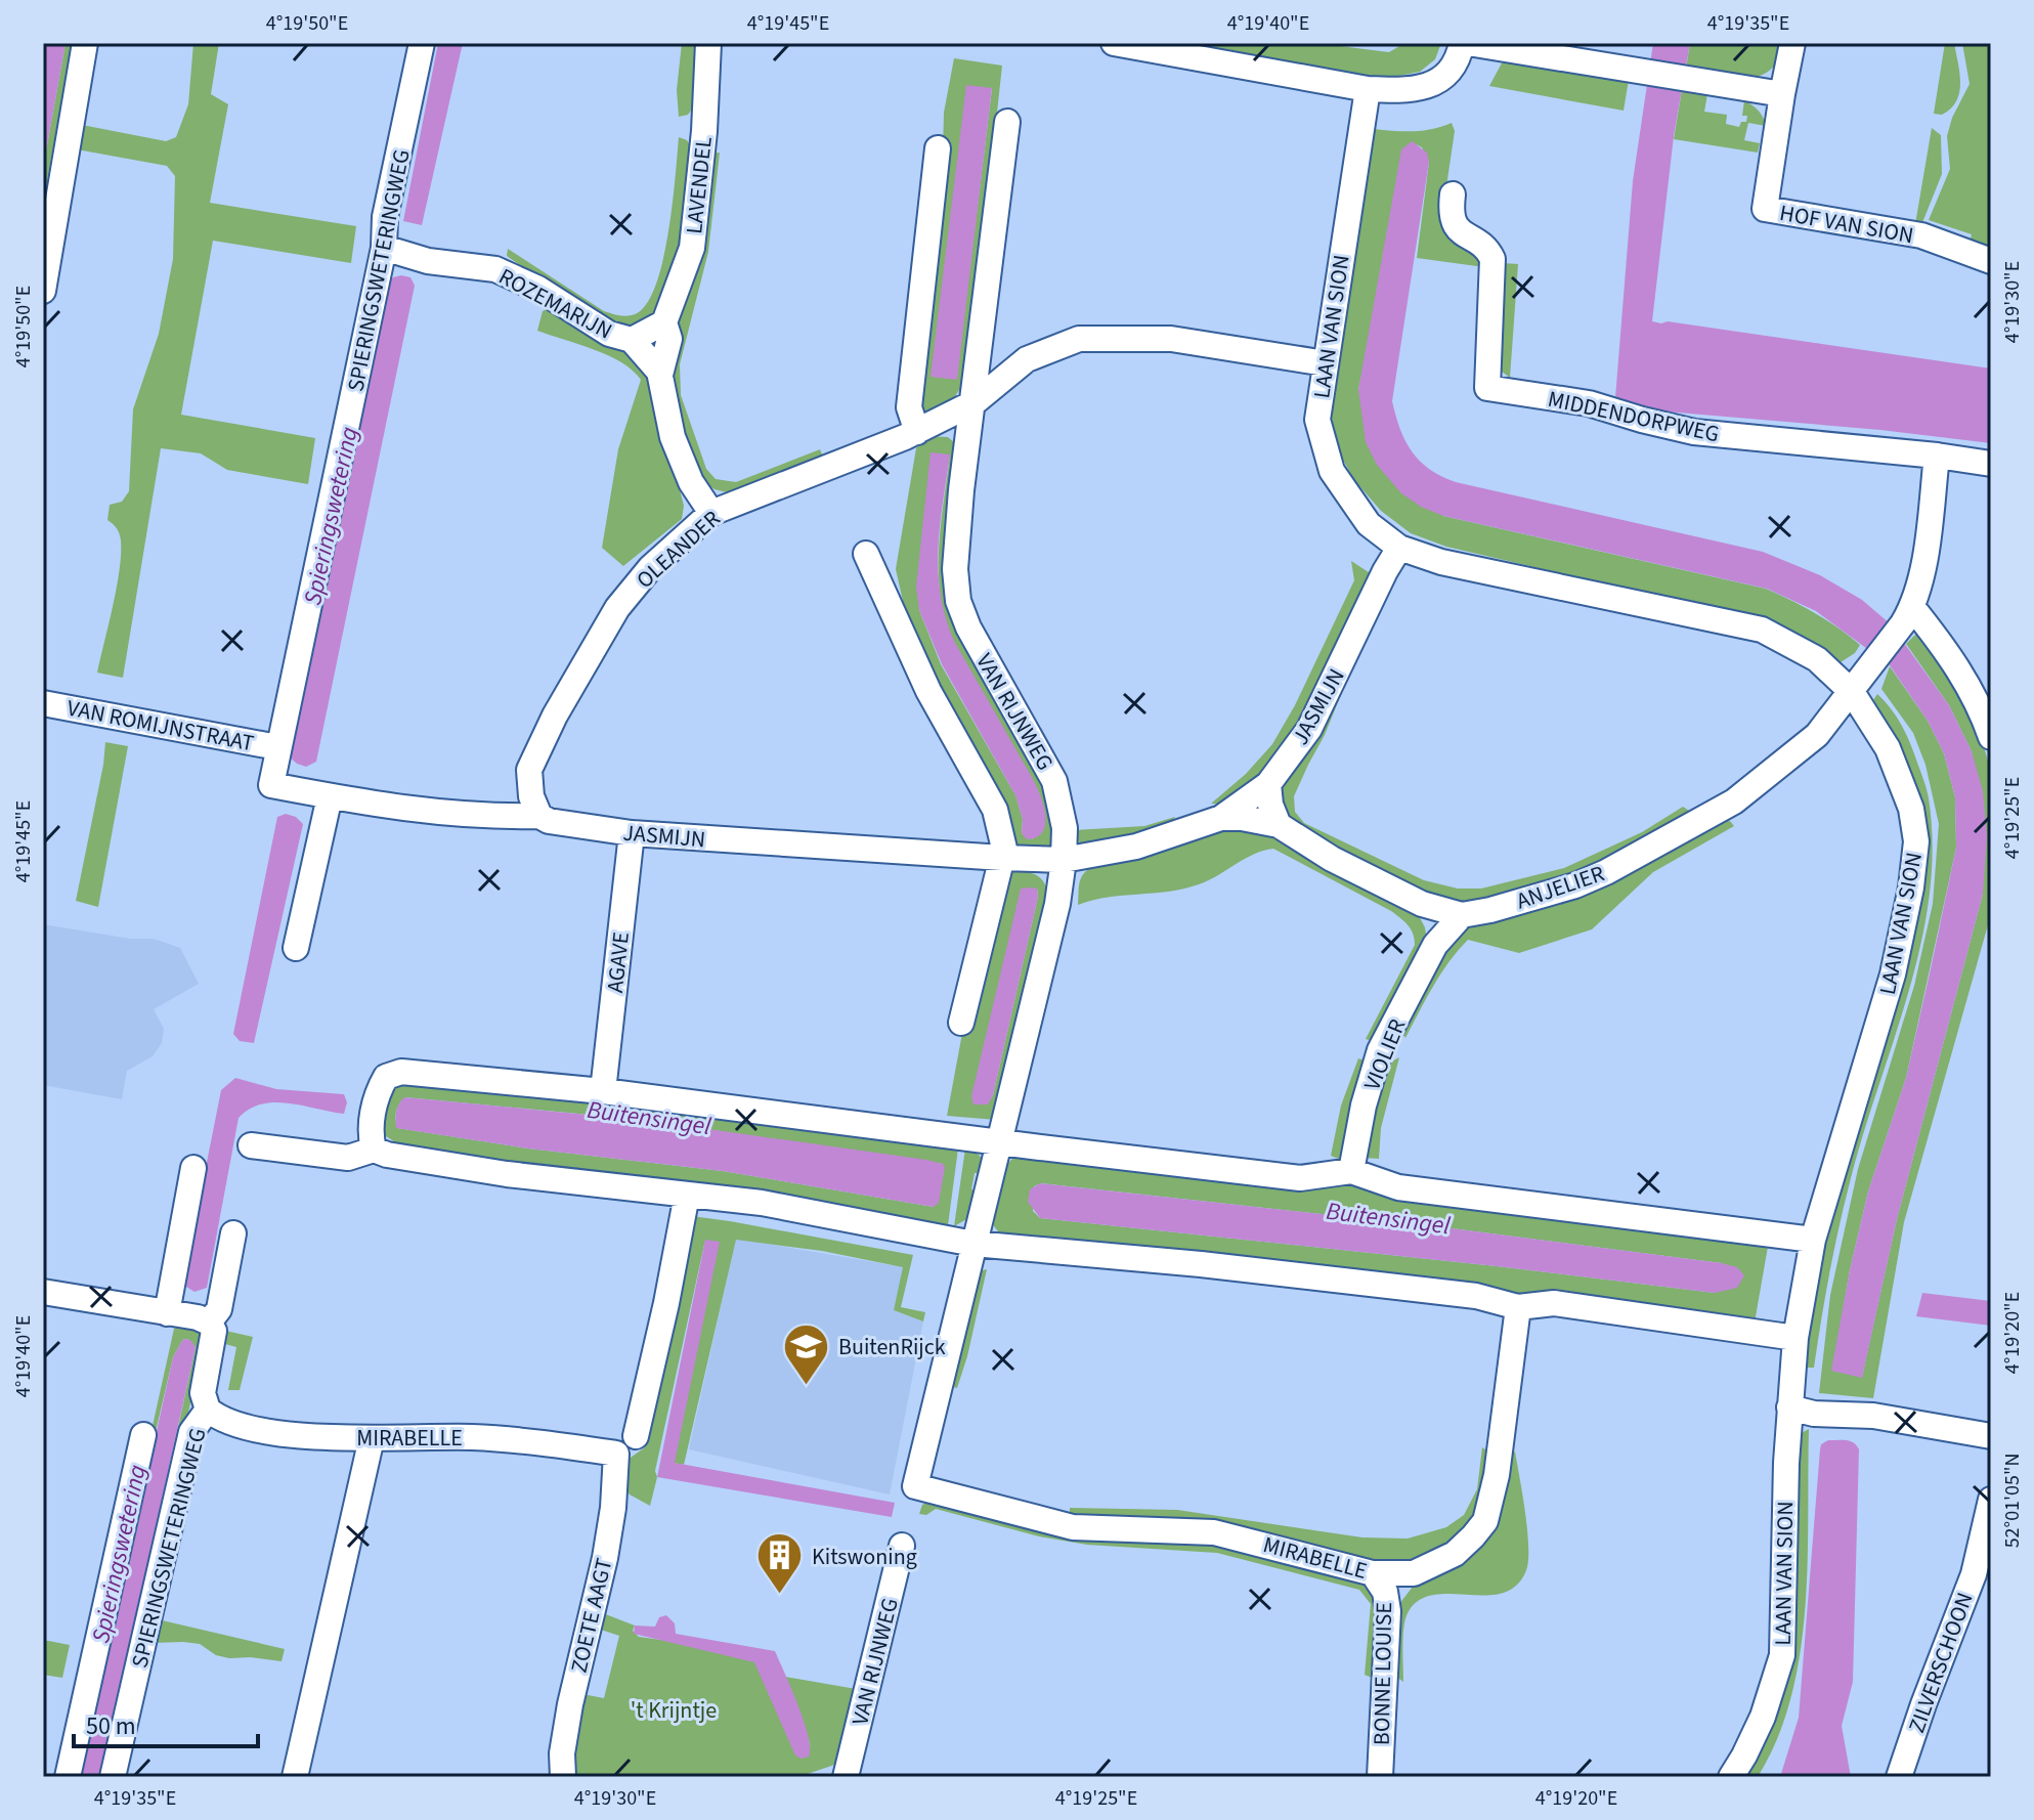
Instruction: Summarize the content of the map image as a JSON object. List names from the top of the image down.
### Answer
{
  "streets": {
    "street": [
      "LAVENDEL",
      "HOF VAN SION",
      "SPIERINGSWETERINGWEG",
      "ROZEMARIJN",
      "LAAN VAN SION",
      "MIDDENDORPWEG",
      "OLEANDER",
      "JASMIJN",
      "VAN RIJNWEG",
      "VAN ROMIJNSTRAAT",
      "ANJELIER",
      "AGAVE",
      "VIOLIER",
      "MIRABELLE",
      "ZOETE AAGT",
      "ZILVERSCHOON",
      "BONNE LOUISE"
    ]
  },
  "crossings": [
    ["LAVENDEL", "ROZEMARIJN"],
    ["LAVENDEL", "OLEANDER"],
    ["SPIERINGSWETERINGWEG", "ROZEMARIJN"],
    ["SPIERINGSWETERINGWEG", "JASMIJN"],
    ["SPIERINGSWETERINGWEG", "VAN ROMIJNSTRAAT"],
    ["SPIERINGSWETERINGWEG", "MIRABELLE"],
    ["LAAN VAN SION", "OLEANDER"],
    ["LAAN VAN SION", "JASMIJN"],
    ["LAAN VAN SION", "ANJELIER"],
    ["OLEANDER", "JASMIJN"],
    ["OLEANDER", "VAN RIJNWEG"],
    ["JASMIJN", "VAN RIJNWEG"],
    ["JASMIJN", "AGAVE"],
    ["VAN RIJNWEG", "MIRABELLE"],
    ["ANJELIER", "VIOLIER"],
    ["MIRABELLE", "ZOETE AAGT"],
    ["MIRABELLE", "BONNE LOUISE"]
  ],
  "water": ["Spieringswetering", "Buitensingel"],
  "parks": ["'t Krijntje"],
  "places": {
    "school or university": ["BuitenRijck"],
    "building": ["Kitswoning"]
  },
  "scale_bar": "50 m",
  "coordinates": [
    "4°19'50\"E",
    "4°19'45\"E",
    "4°19'40\"E",
    "4°19'35\"E",
    "4°19'30\"E",
    "4°19'25\"E",
    "4°19'20\"E",
    "52°01'05\"N"
  ]
}
